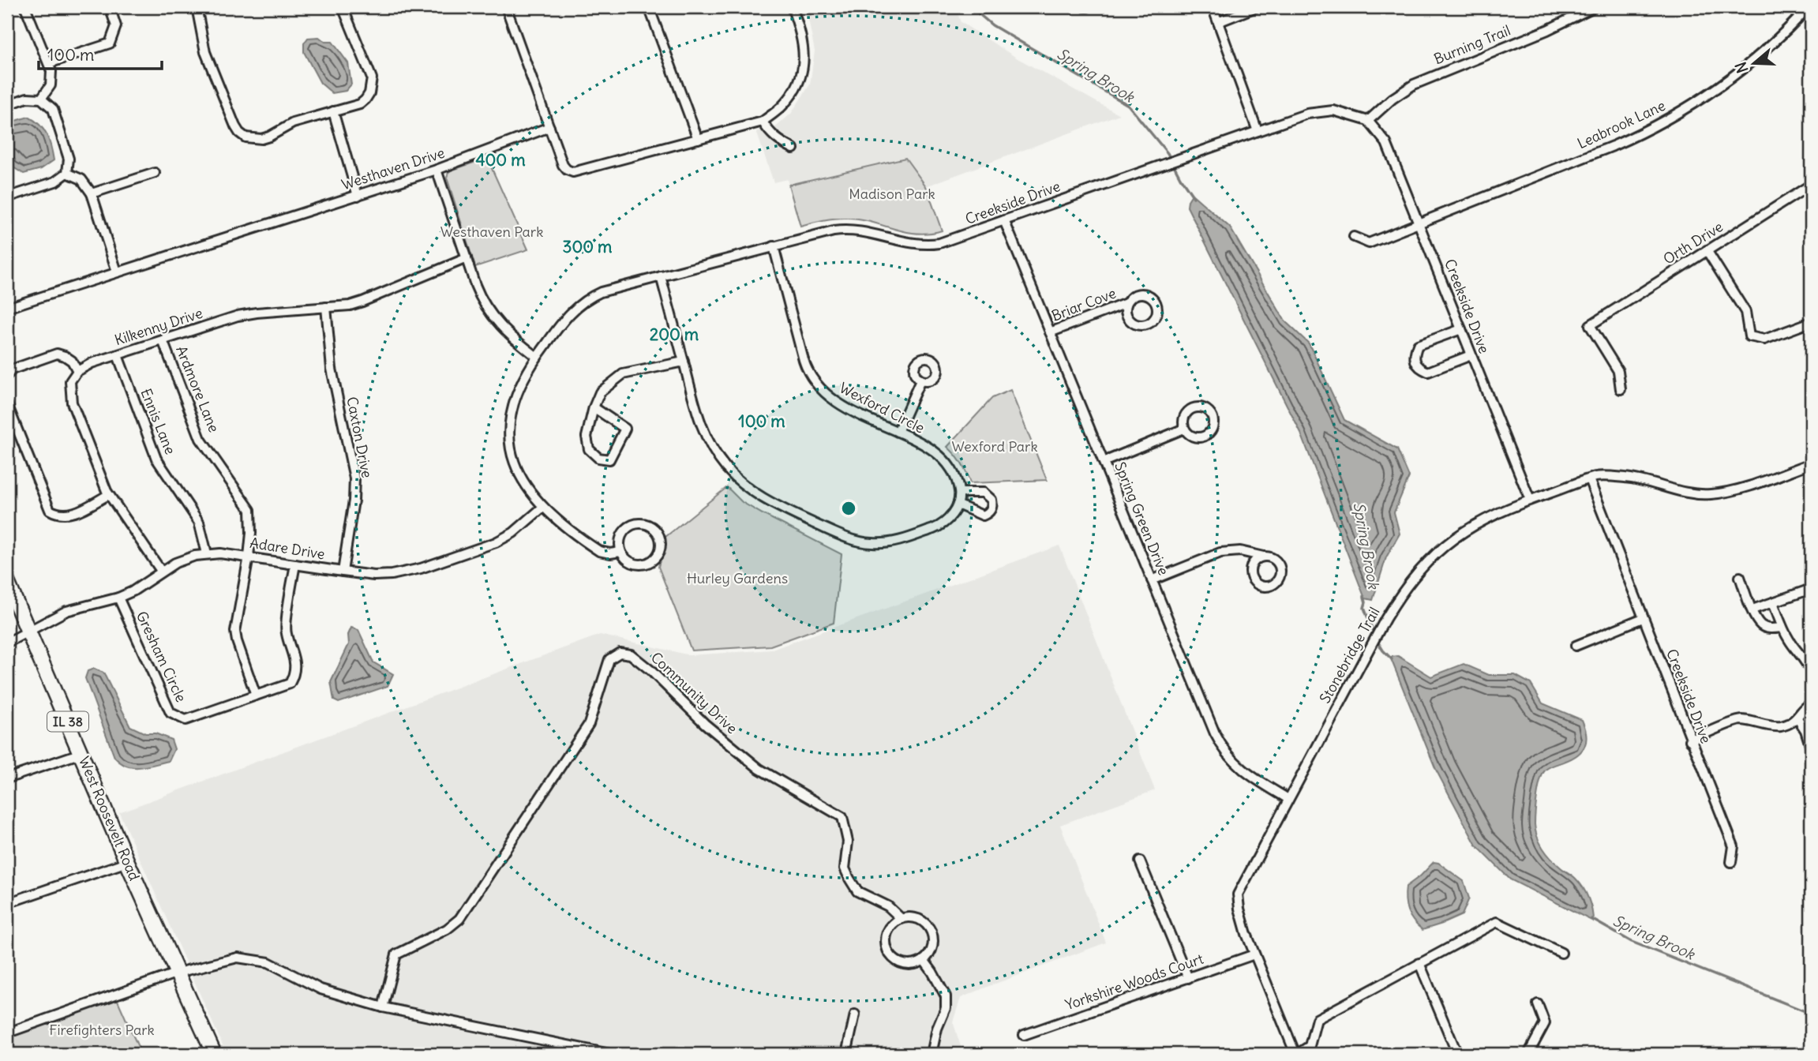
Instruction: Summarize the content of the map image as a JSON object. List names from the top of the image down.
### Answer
{
  "streets": {
    "main road": ["IL 38", "West Roosevelt Road"],
    "street": [
      "Burning Trail",
      "Leabrook Lane",
      "Westhaven Drive",
      "Creekside Drive",
      "Orth Drive",
      "Briar Cove",
      "Kilkenny Drive",
      "Ardmore Lane",
      "Wexford Circle",
      "Ennis Lane",
      "Caxton Drive",
      "Spring Green Drive",
      "Adare Drive",
      "Stonebridge Trail",
      "Gresham Circle",
      "Community Drive",
      "Yorkshire Woods Court"
    ]
  },
  "crossings": [
    ["Burning Trail", "Creekside Drive"],
    ["Leabrook Lane", "Creekside Drive"],
    ["Creekside Drive", "Wexford Circle"],
    ["Creekside Drive", "Spring Green Drive"],
    ["Creekside Drive", "Adare Drive"],
    ["Creekside Drive", "Stonebridge Trail"],
    ["Briar Cove", "Spring Green Drive"],
    ["Kilkenny Drive", "Ardmore Lane"],
    ["Kilkenny Drive", "Ennis Lane"],
    ["Kilkenny Drive", "Caxton Drive"],
    ["Ardmore Lane", "Adare Drive"],
    ["Ardmore Lane", "Gresham Circle"],
    ["Ennis Lane", "Adare Drive"],
    ["Caxton Drive", "Adare Drive"],
    ["Spring Green Drive", "Stonebridge Trail"],
    ["Adare Drive", "Gresham Circle"],
    ["Adare Drive", "West Roosevelt Road"],
    ["Stonebridge Trail", "Yorkshire Woods Court"]
  ],
  "water": ["Spring Brook"],
  "parks": [
    "Madison Park",
    "Westhaven Park",
    "Wexford Park",
    "Hurley Gardens",
    "Firefighters Park"
  ],
  "scale_bar": "100 m",
  "north": "left",
  "rings": [
    "400 m",
    "300 m",
    "200 m",
    "100 m"
  ]
}
